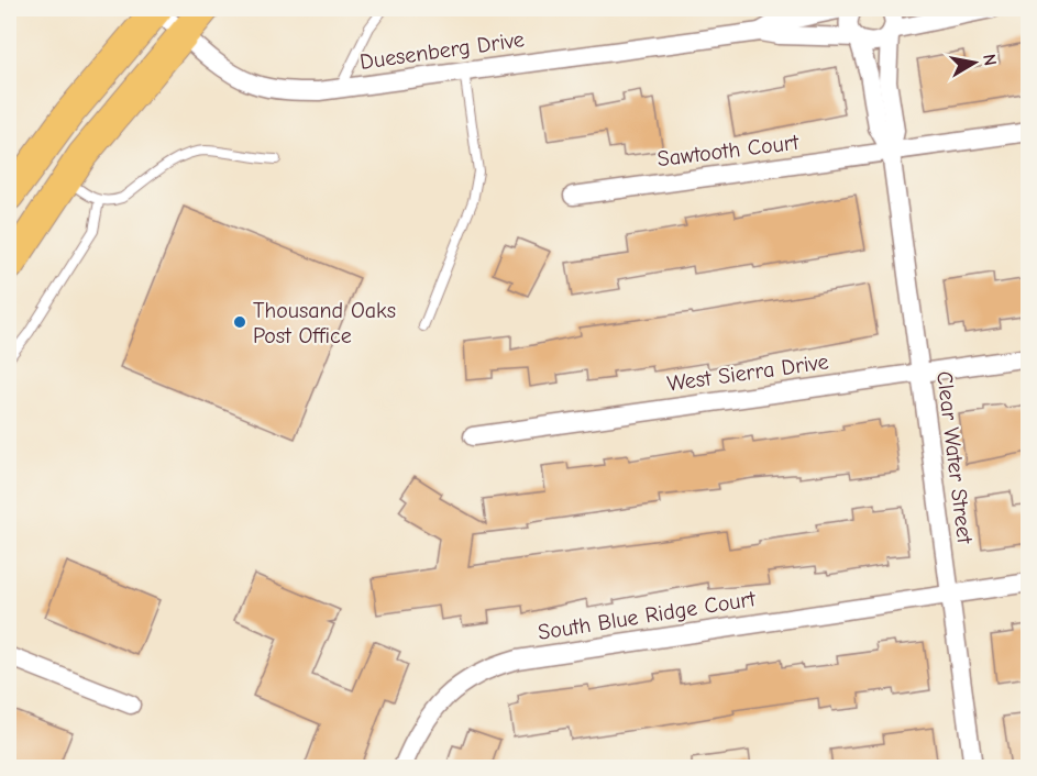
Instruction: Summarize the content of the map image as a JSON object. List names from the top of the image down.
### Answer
{
  "streets": {
    "street": [
      "Duesenberg Drive",
      "Sawtooth Court",
      "West Sierra Drive",
      "Clear Water Street",
      "South Blue Ridge Court"
    ]
  },
  "crossings": [
    ["Duesenberg Drive", "Clear Water Street"],
    ["Sawtooth Court", "Clear Water Street"],
    ["West Sierra Drive", "Clear Water Street"],
    ["Clear Water Street", "South Blue Ridge Court"]
  ],
  "places": ["Thousand Oaks Post Office"],
  "north": "right"
}
